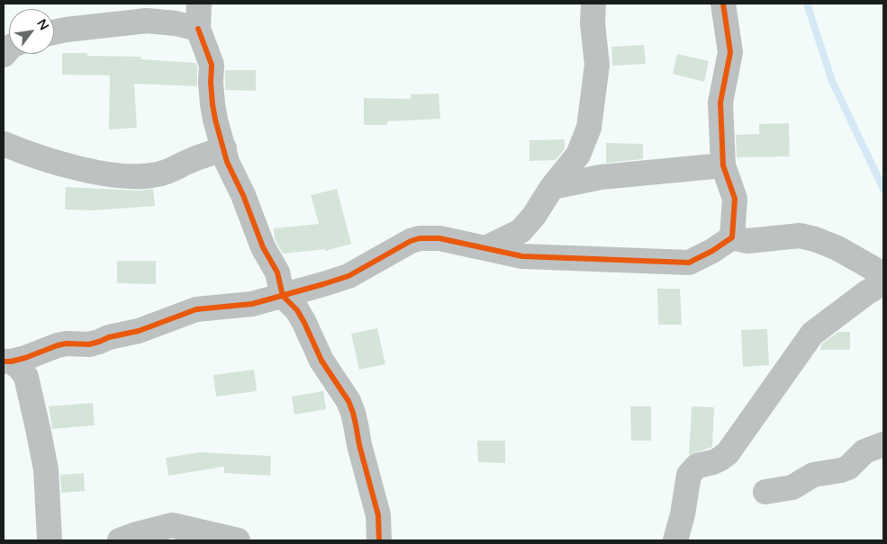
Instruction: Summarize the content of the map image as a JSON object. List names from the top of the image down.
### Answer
{
  "north": "top right"
}
